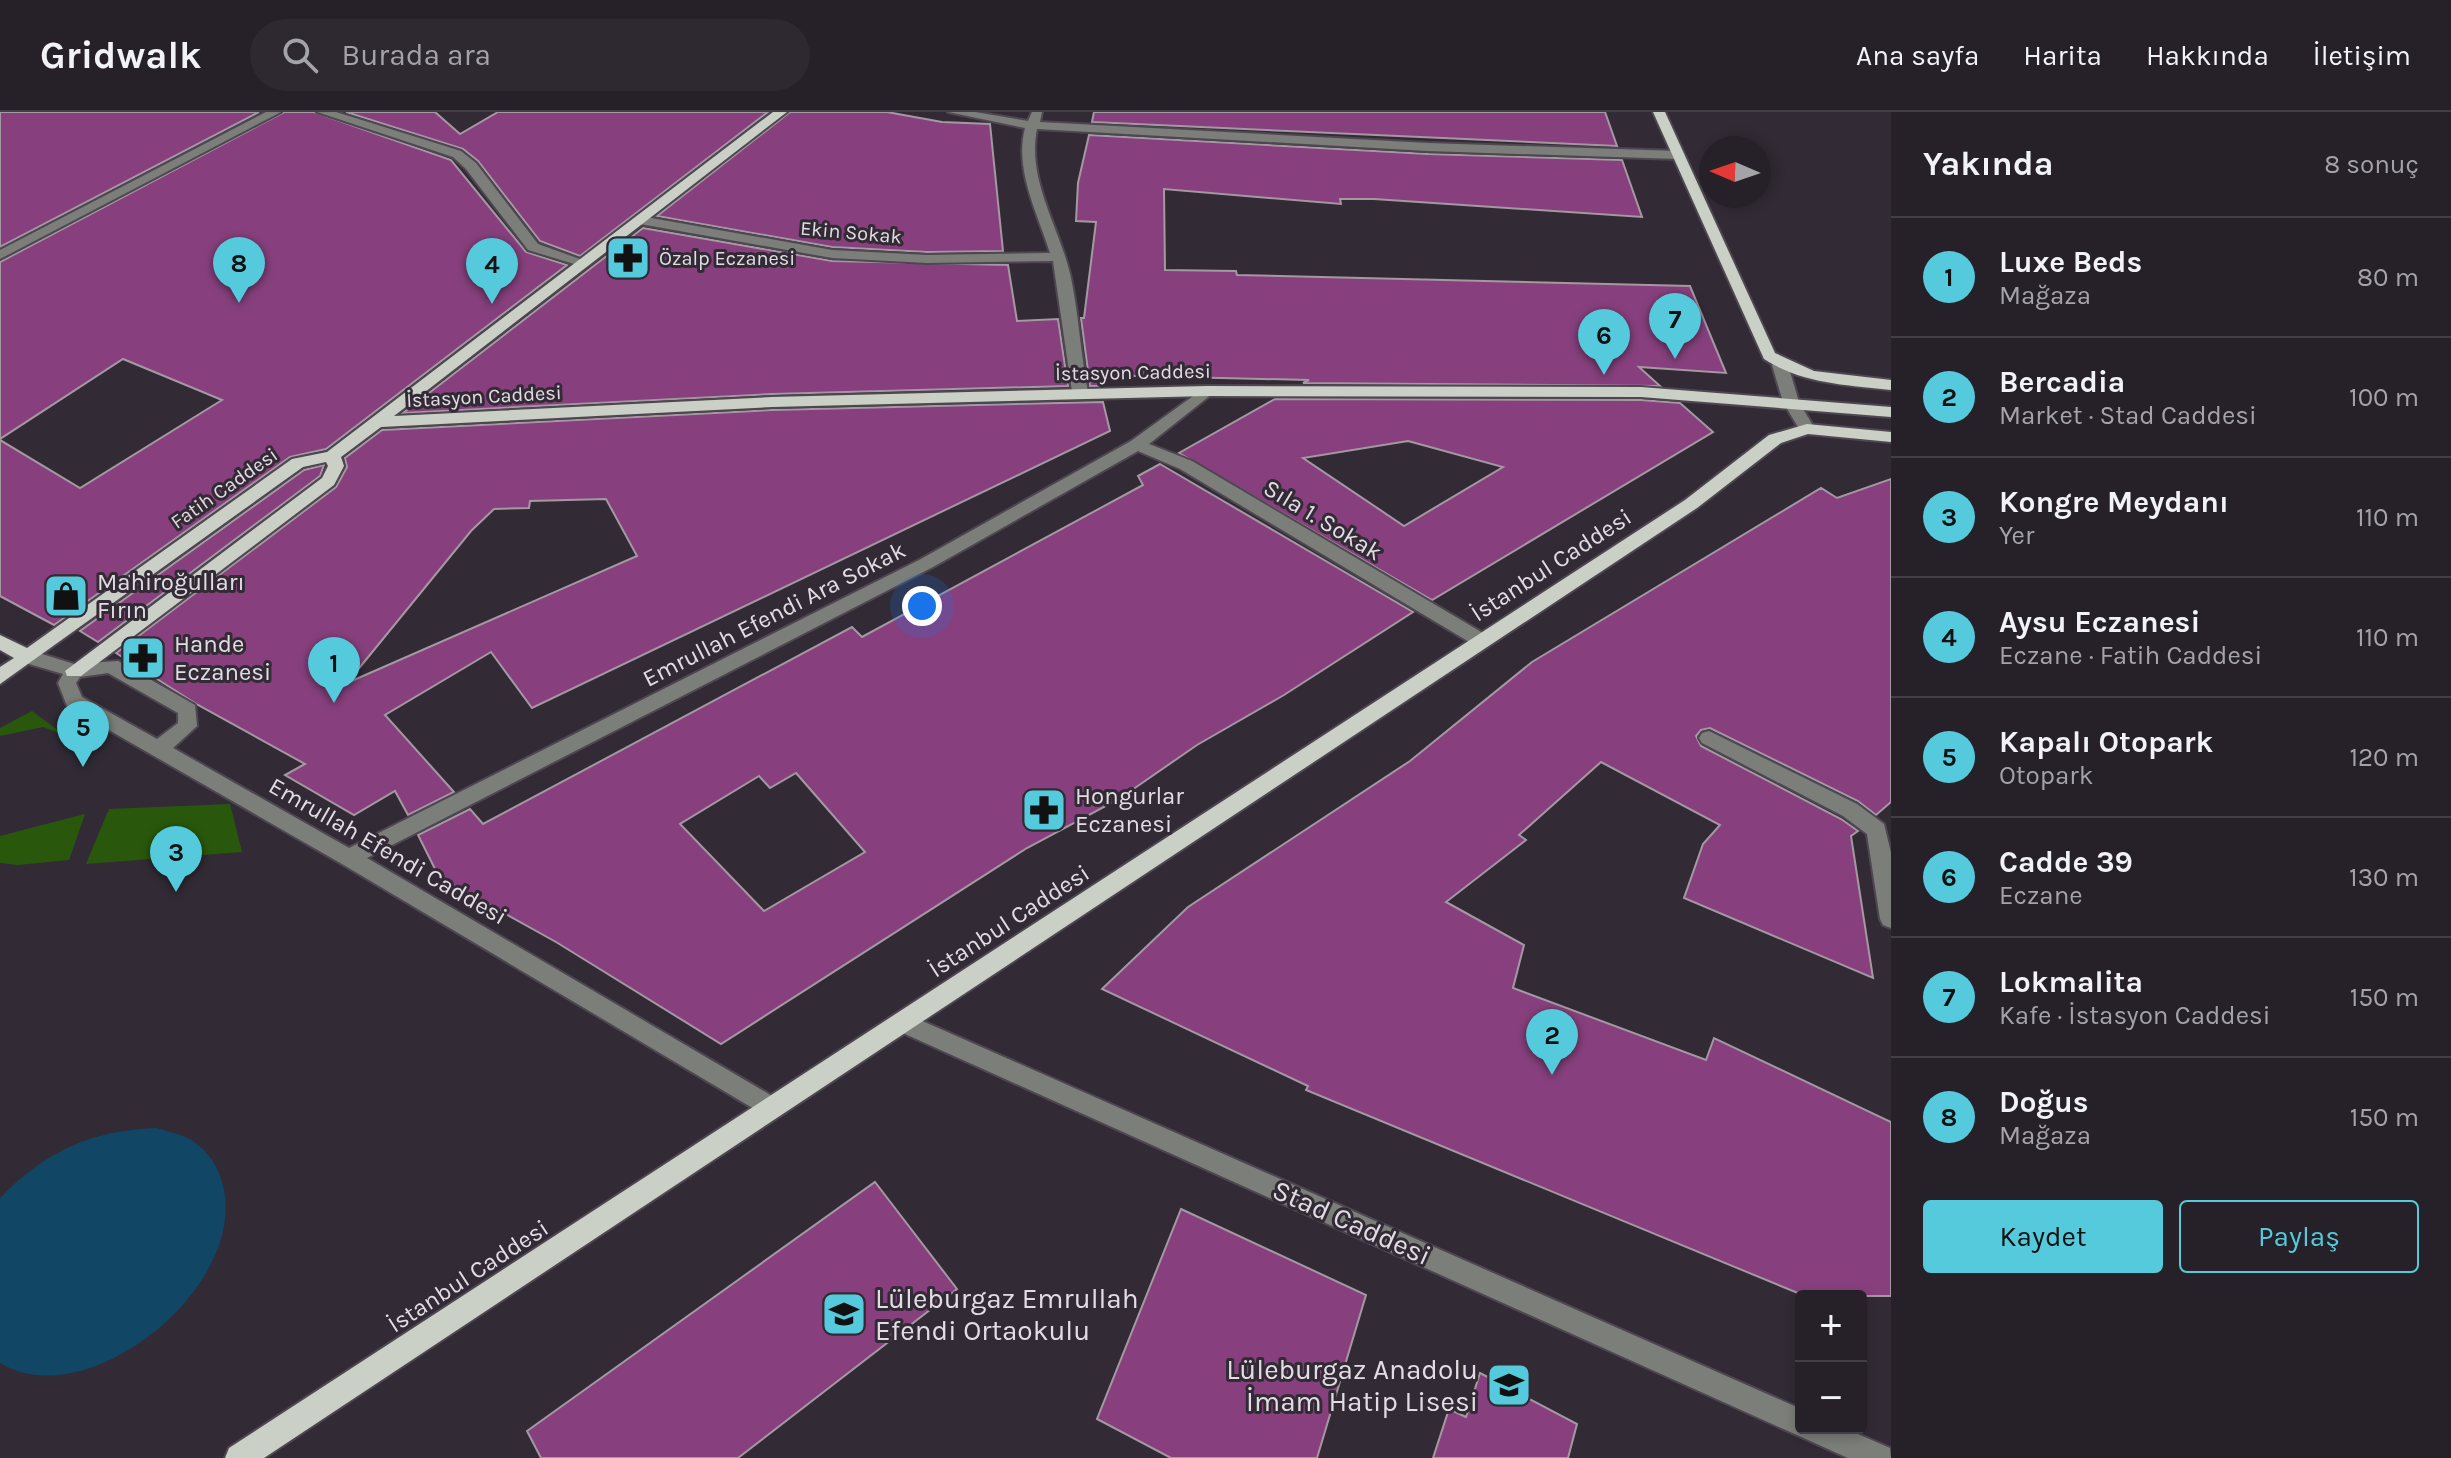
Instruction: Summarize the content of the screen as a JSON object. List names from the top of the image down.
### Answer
{
  "streets": {
    "main road": ["İstasyon Caddesi", "Fatih Caddesi", "İstanbul Caddesi"],
    "street": [
      "Ekin Sokak",
      "Sıla 1. Sokak",
      "Emrullah Efendi Ara Sokak",
      "Emrullah Efendi Caddesi",
      "Stad Caddesi"
    ]
  },
  "crossings": [
    ["Ekin Sokak", "Fatih Caddesi"],
    ["İstasyon Caddesi", "Fatih Caddesi"],
    ["İstasyon Caddesi", "Emrullah Efendi Ara Sokak"],
    ["Sıla 1. Sokak", "İstanbul Caddesi"],
    ["Sıla 1. Sokak", "Emrullah Efendi Ara Sokak"],
    ["İstanbul Caddesi", "Emrullah Efendi Caddesi"],
    ["İstanbul Caddesi", "Stad Caddesi"],
    ["Emrullah Efendi Ara Sokak", "Emrullah Efendi Caddesi"]
  ],
  "places": {
    "pharmacy": ["Özalp Eczanesi", "Hande Eczanesi", "Hongurlar Eczanesi"],
    "shop": ["Mahiroğulları Fırın"],
    "school or university": ["Lüleburgaz Emrullah Efendi Ortaokulu", "Lüleburgaz Anadolu İmam Hatip Lisesi"]
  },
  "north": "left",
  "page": {
    "header": "Gridwalk",
    "search": "Burada ara",
    "nav": [
      "Ana sayfa",
      "Harita",
      "Hakkında",
      "İletişim"
    ],
    "heading": ["Yakında", "8 sonuç"],
    "list": [
      {
        "mark": "1",
        "name": "Luxe Beds",
        "note": "Mağaza",
        "value": "80 m"
      },
      {
        "mark": "2",
        "name": "Bercadia",
        "note": "Market · Stad Caddesi",
        "value": "100 m"
      },
      {
        "mark": "3",
        "name": "Kongre Meydanı",
        "note": "Yer",
        "value": "110 m"
      },
      {
        "mark": "4",
        "name": "Aysu Eczanesi",
        "note": "Eczane · Fatih Caddesi",
        "value": "110 m"
      },
      {
        "mark": "5",
        "name": "Kapalı Otopark",
        "note": "Otopark",
        "value": "120 m"
      },
      {
        "mark": "6",
        "name": "Cadde 39",
        "note": "Eczane",
        "value": "130 m"
      },
      {
        "mark": "7",
        "name": "Lokmalita",
        "note": "Kafe · İstasyon Caddesi",
        "value": "150 m"
      },
      {
        "mark": "8",
        "name": "Doğus",
        "note": "Mağaza",
        "value": "150 m"
      }
    ],
    "pins": [
      "8",
      "4",
      "7",
      "6",
      "1",
      "5",
      "3",
      "2"
    ],
    "buttons": ["Kaydet", "Paylaş"],
    "map_buttons": ["+", "−"]
  }
}
